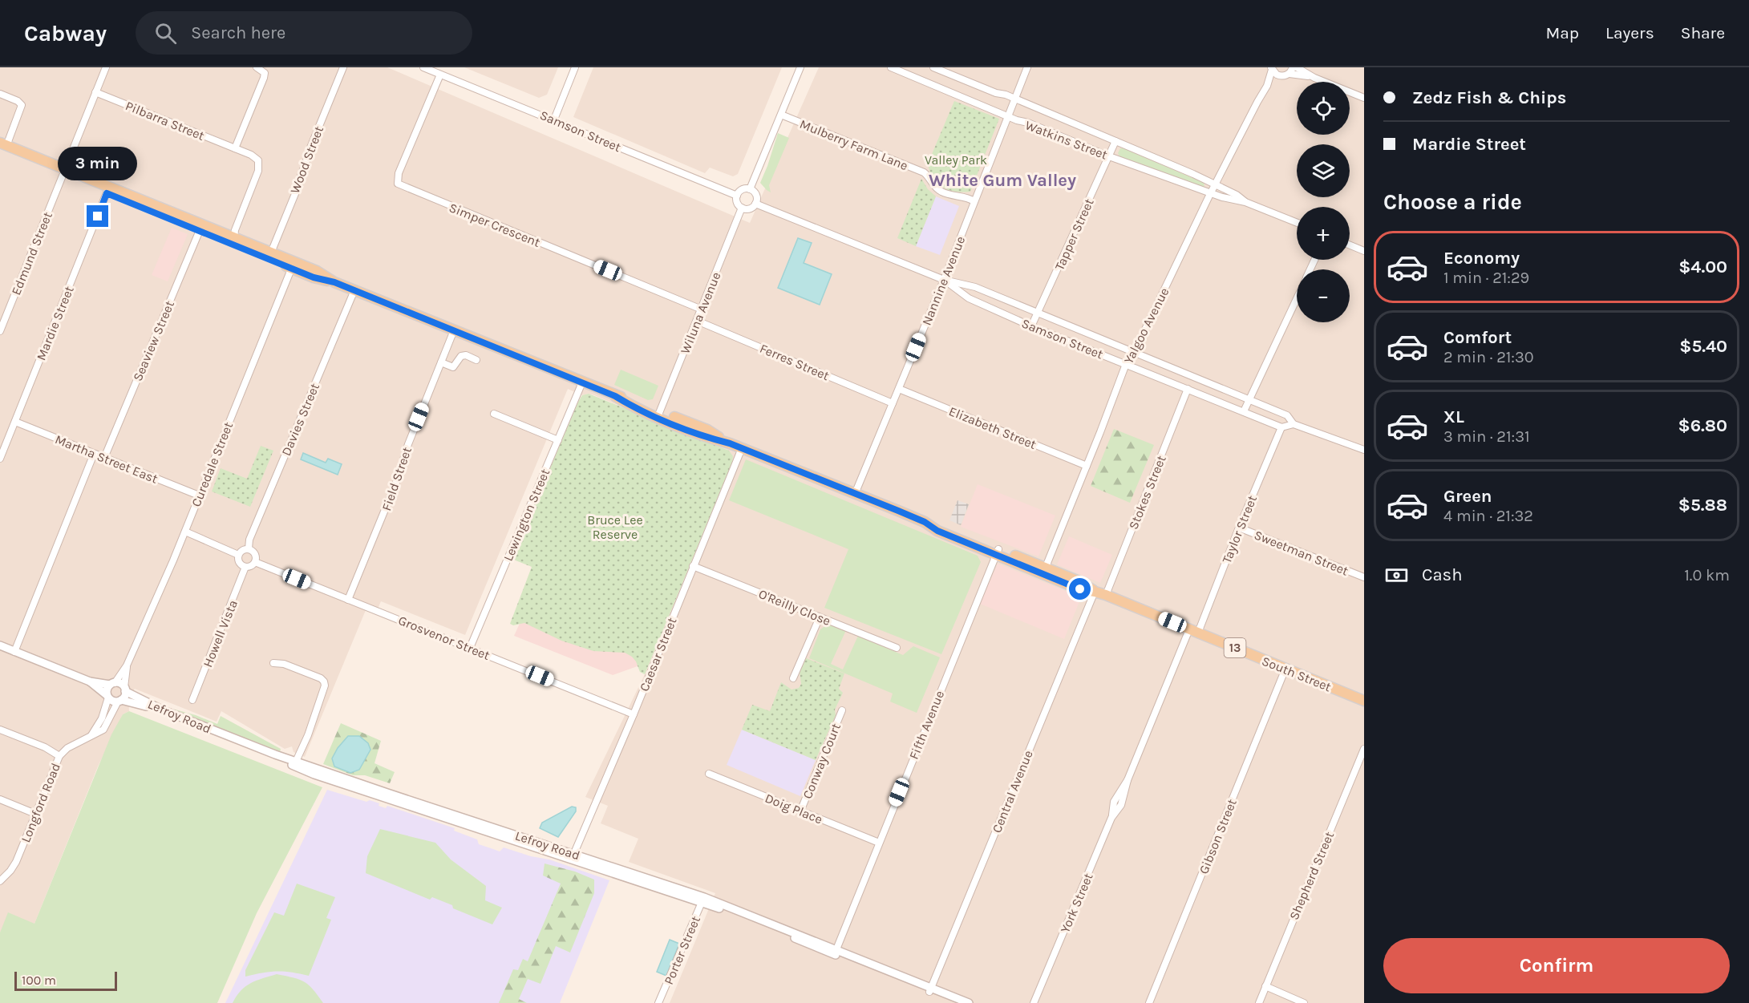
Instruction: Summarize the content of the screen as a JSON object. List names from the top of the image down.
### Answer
{
  "streets": {
    "main road": ["13", "South Street"],
    "street": [
      "Pilbarra Street",
      "Samson Street",
      "Watkins Street",
      "Mulberry Farm Lane",
      "Wood Street",
      "Simper Crescent",
      "Tapper Street",
      "Edmund Street",
      "Nannine Avenue",
      "Wiluna Avenue",
      "Mardie Street",
      "Yalgoo Avenue",
      "Seaview Street",
      "Ferres Street",
      "Davies Street",
      "Elizabeth Street",
      "Martha Street East",
      "Curedale Street",
      "Field Street",
      "Stokes Street",
      "Lewington Street",
      "Taylor Street",
      "Sweetman Street",
      "O'Reilly Close",
      "Howell Vista",
      "Grosvenor Street",
      "Caesar Street",
      "Lefroy Road",
      "Fifth Avenue",
      "Conway Court",
      "Central Avenue",
      "Longford Road",
      "Doig Place",
      "Gibson Street",
      "Shepherd Street",
      "York Street",
      "Porter Street"
    ]
  },
  "crossings": [
    ["Pilbarra Street", "Edmund Street"],
    ["Pilbarra Street", "South Street"],
    ["Samson Street", "Simper Crescent"],
    ["Samson Street", "Tapper Street"],
    ["Samson Street", "Nannine Avenue"],
    ["Samson Street", "Wiluna Avenue"],
    ["Samson Street", "Yalgoo Avenue"],
    ["Samson Street", "Stokes Street"],
    ["Samson Street", "Taylor Street"],
    ["Watkins Street", "Tapper Street"],
    ["Watkins Street", "Nannine Avenue"],
    ["Watkins Street", "Yalgoo Avenue"],
    ["Mulberry Farm Lane", "Nannine Avenue"],
    ["Wood Street", "South Street"],
    ["Simper Crescent", "Wiluna Avenue"],
    ["Edmund Street", "South Street"],
    ["Nannine Avenue", "Ferres Street"],
    ["Nannine Avenue", "Elizabeth Street"],
    ["Nannine Avenue", "South Street"],
    ["Wiluna Avenue", "Ferres Street"],
    ["Wiluna Avenue", "South Street"],
    ["Mardie Street", "Martha Street East"],
    ["Mardie Street", "South Street"],
    ["Yalgoo Avenue", "Elizabeth Street"],
    ["Yalgoo Avenue", "South Street"],
    ["Seaview Street", "Martha Street East"],
    ["Seaview Street", "South Street"],
    ["Davies Street", "Howell Vista"],
    ["Davies Street", "Grosvenor Street"],
    ["Davies Street", "South Street"],
    ["Martha Street East", "Curedale Street"],
    ["Curedale Street", "South Street"],
    ["Curedale Street", "Lefroy Road"],
    ["Curedale Street", "Longford Road"],
    ["Field Street", "Grosvenor Street"],
    ["Field Street", "South Street"],
    ["Stokes Street", "South Street"],
    ["Lewington Street", "Grosvenor Street"],
    ["Lewington Street", "South Street"],
    ["Taylor Street", "Sweetman Street"],
    ["Taylor Street", "South Street"],
    ["Taylor Street", "York Street"],
    ["O'Reilly Close", "Caesar Street"],
    ["Howell Vista", "Grosvenor Street"],
    ["Grosvenor Street", "Caesar Street"],
    ["Caesar Street", "South Street"],
    ["Caesar Street", "Lefroy Road"],
    ["South Street", "Fifth Avenue"],
    ["South Street", "Central Avenue"],
    ["South Street", "Gibson Street"],
    ["South Street", "York Street"],
    ["Lefroy Road", "Fifth Avenue"],
    ["Lefroy Road", "Central Avenue"],
    ["Lefroy Road", "Longford Road"],
    ["Lefroy Road", "Porter Street"],
    ["Fifth Avenue", "Doig Place"],
    ["Conway Court", "Doig Place"]
  ],
  "districts": ["White Gum Valley"],
  "parks": ["Valley Park", "Bruce Lee Reserve"],
  "scale_bar": "100 m",
  "page": {
    "header": "Cabway",
    "search": "Search here",
    "nav": ["Map", "Layers", "Share"],
    "banner": ["Zedz Fish & Chips", "Mardie Street"],
    "map_buttons": ["+", "−"],
    "bubble": "3 min",
    "heading": "Choose a ride",
    "list": [
      {
        "name": "Economy",
        "note": "1 min · 21:29",
        "value": "$4.00"
      },
      {
        "name": "Comfort",
        "note": "2 min · 21:30",
        "value": "$5.40"
      },
      {
        "name": "XL",
        "note": "3 min · 21:31",
        "value": "$6.80"
      },
      {
        "name": "Green",
        "note": "4 min · 21:32",
        "value": "$5.88"
      }
    ],
    "pay": ["Cash", "1.0 km"],
    "buttons": "Confirm",
    "scale": "100 m"
  }
}
